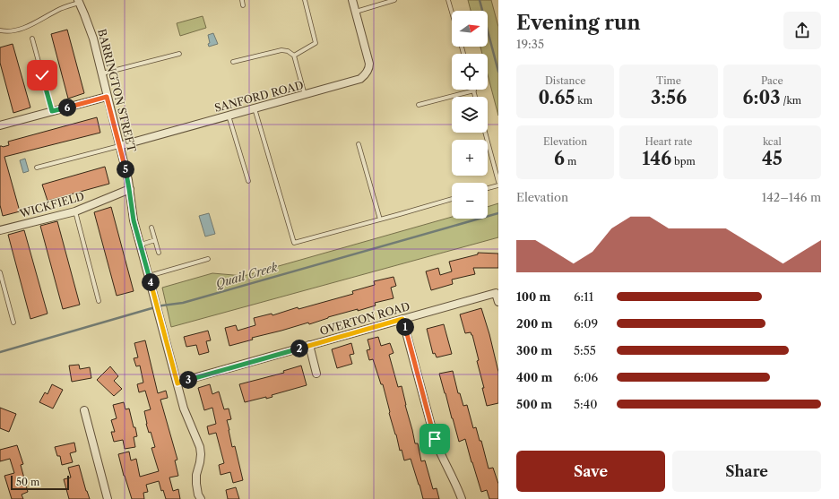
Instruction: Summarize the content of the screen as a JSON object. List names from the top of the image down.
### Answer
{
  "streets": {
    "street": [
      "BARRINGTON STREET",
      "SANFORD ROAD",
      "WICKFIELD",
      "OVERTON ROAD"
    ]
  },
  "crossings": [
    ["BARRINGTON STREET", "SANFORD ROAD"],
    ["BARRINGTON STREET", "WICKFIELD"],
    ["BARRINGTON STREET", "OVERTON ROAD"]
  ],
  "water": ["Quail Creek"],
  "scale_bar": "50 m",
  "north": "right",
  "page": {
    "heading": ["Evening run", "19:35"],
    "map_buttons": ["+", "−"],
    "stats": [
      ["Distance", "0.65 km"],
      ["Time", "3:56"],
      ["Pace", "6:03 /km"],
      ["Elevation", "6 m"],
      ["Heart rate", "146 bpm"],
      ["kcal", "45"]
    ],
    "pins": [
      "6",
      "5",
      "4",
      "1",
      "2",
      "3"
    ],
    "chart": ["Elevation", "142–146 m"],
    "list": [
      {
        "name": "100 m",
        "note": "6:11"
      },
      {
        "name": "200 m",
        "note": "6:09"
      },
      {
        "name": "300 m",
        "note": "5:55"
      },
      {
        "name": "400 m",
        "note": "6:06"
      },
      {
        "name": "500 m",
        "note": "5:40"
      }
    ],
    "buttons": ["Save", "Share"],
    "scale": "50 m"
  }
}
